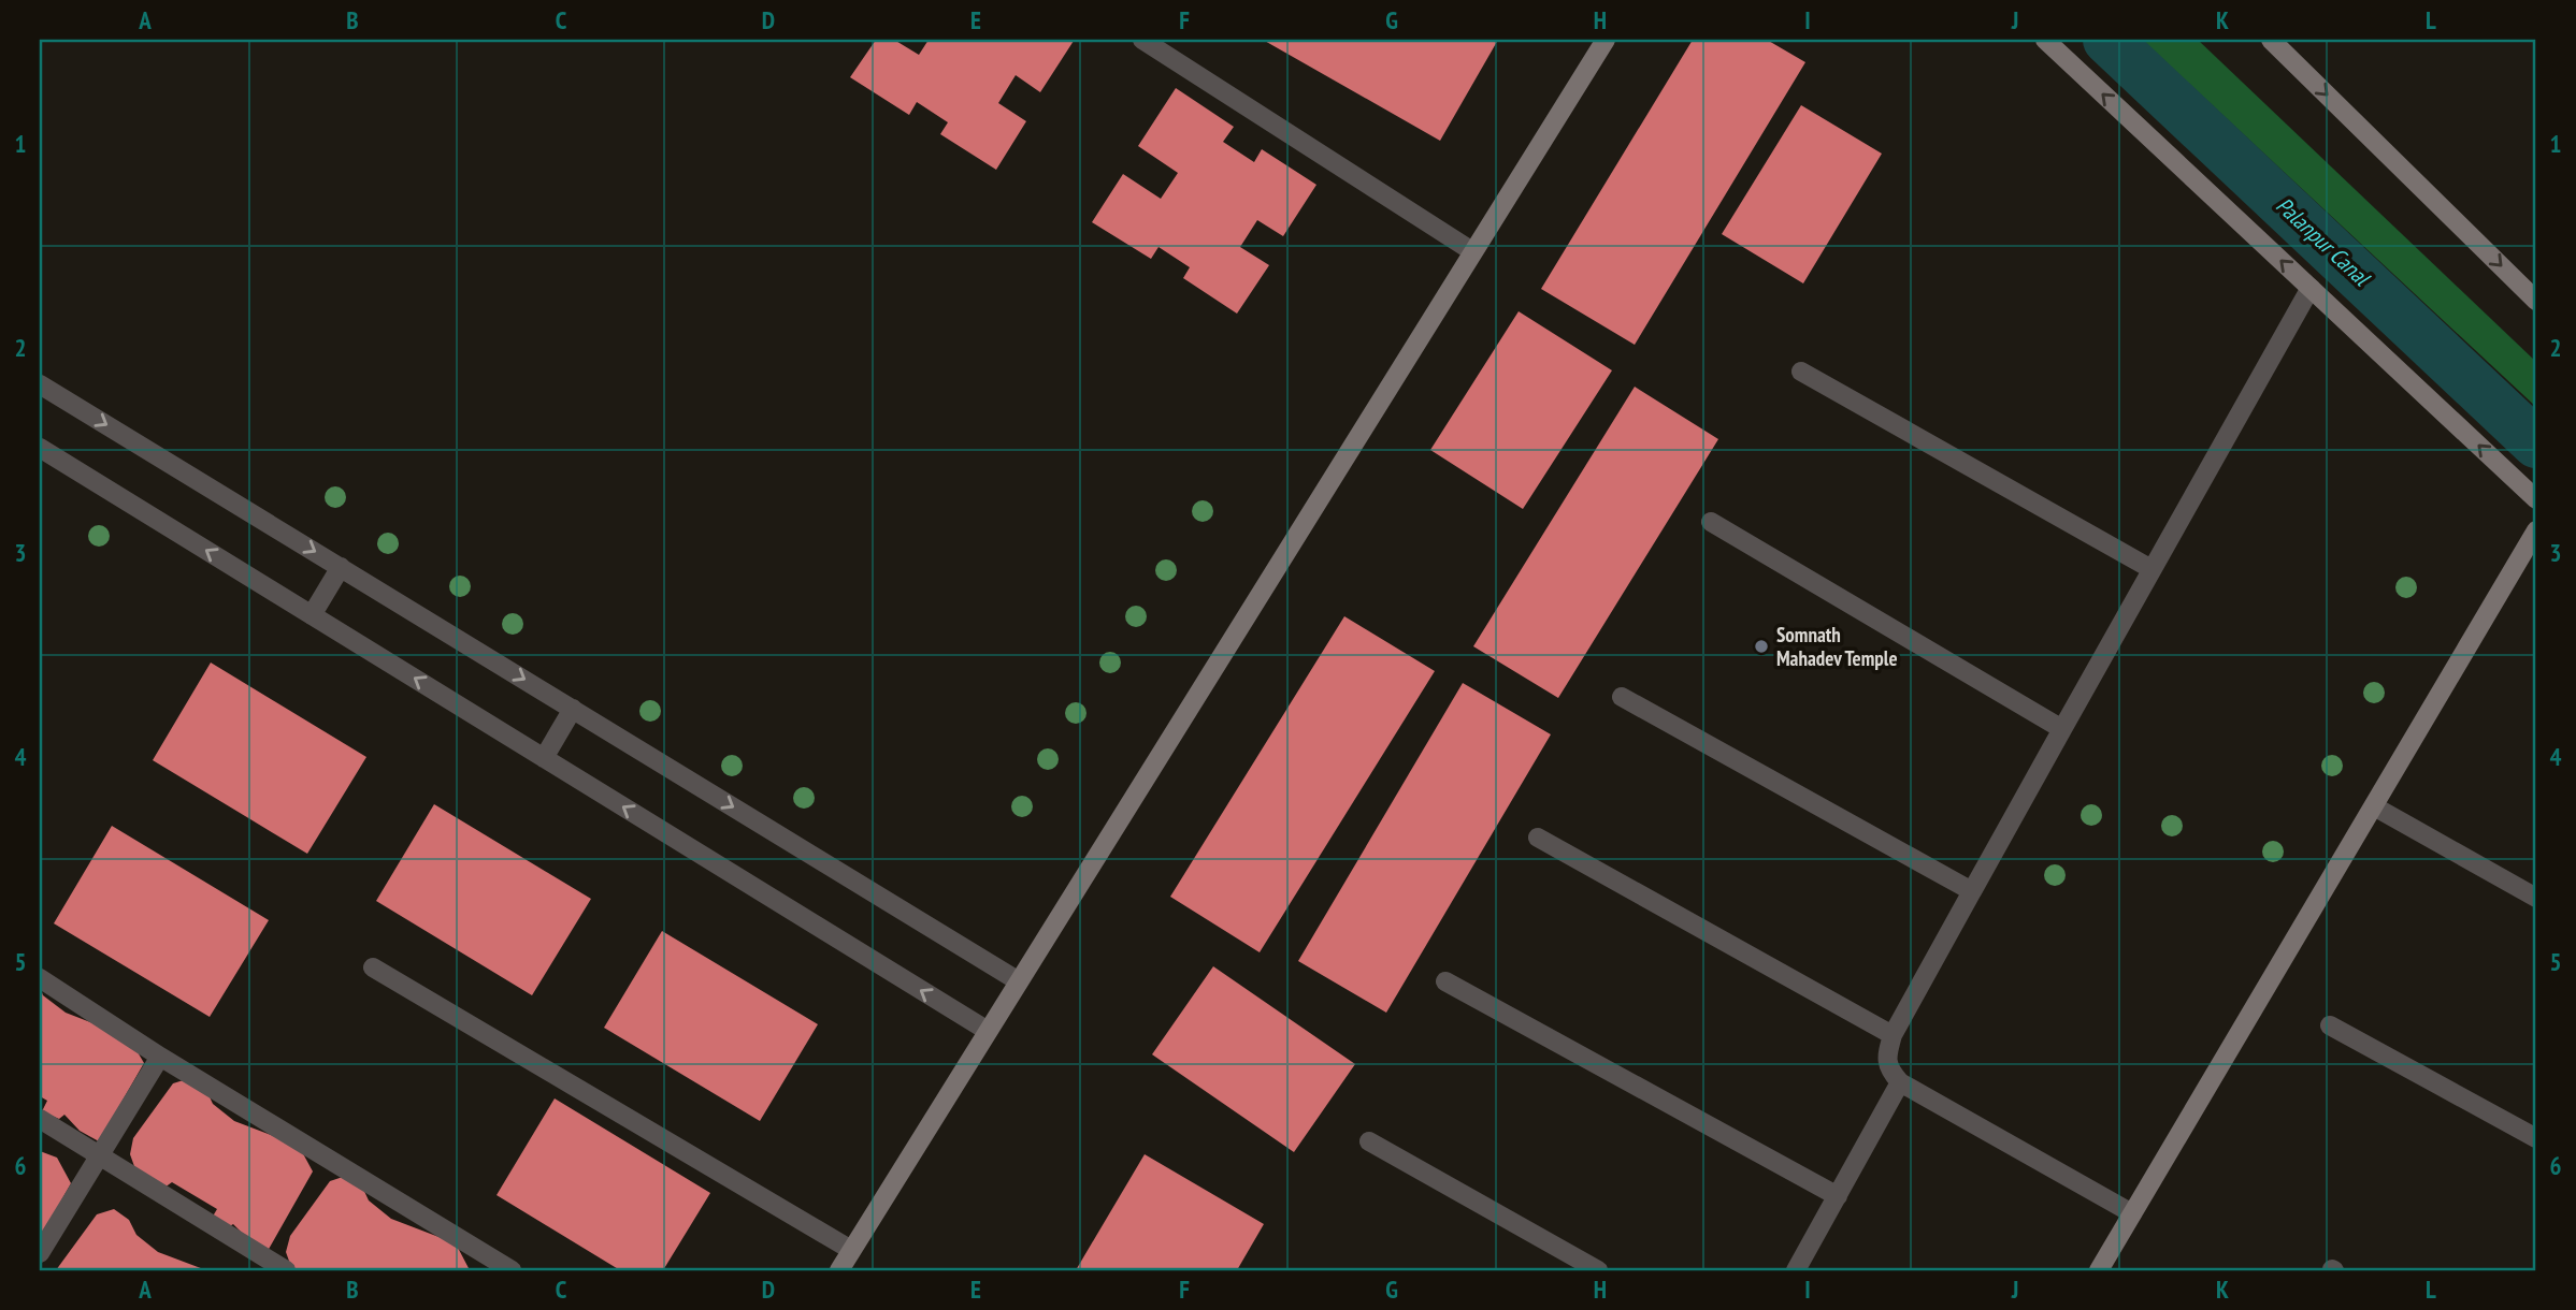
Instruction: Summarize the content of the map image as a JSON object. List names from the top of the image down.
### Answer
{
  "water": ["Palanpur Canal"],
  "places": ["Somnath Mahadev Temple"],
  "grid": {
    "columns": [
      "A",
      "B",
      "C",
      "D",
      "E",
      "F",
      "G",
      "H",
      "I",
      "J",
      "K",
      "L"
    ],
    "rows": [
      "1",
      "2",
      "3",
      "4",
      "5",
      "6"
    ]
  }
}
